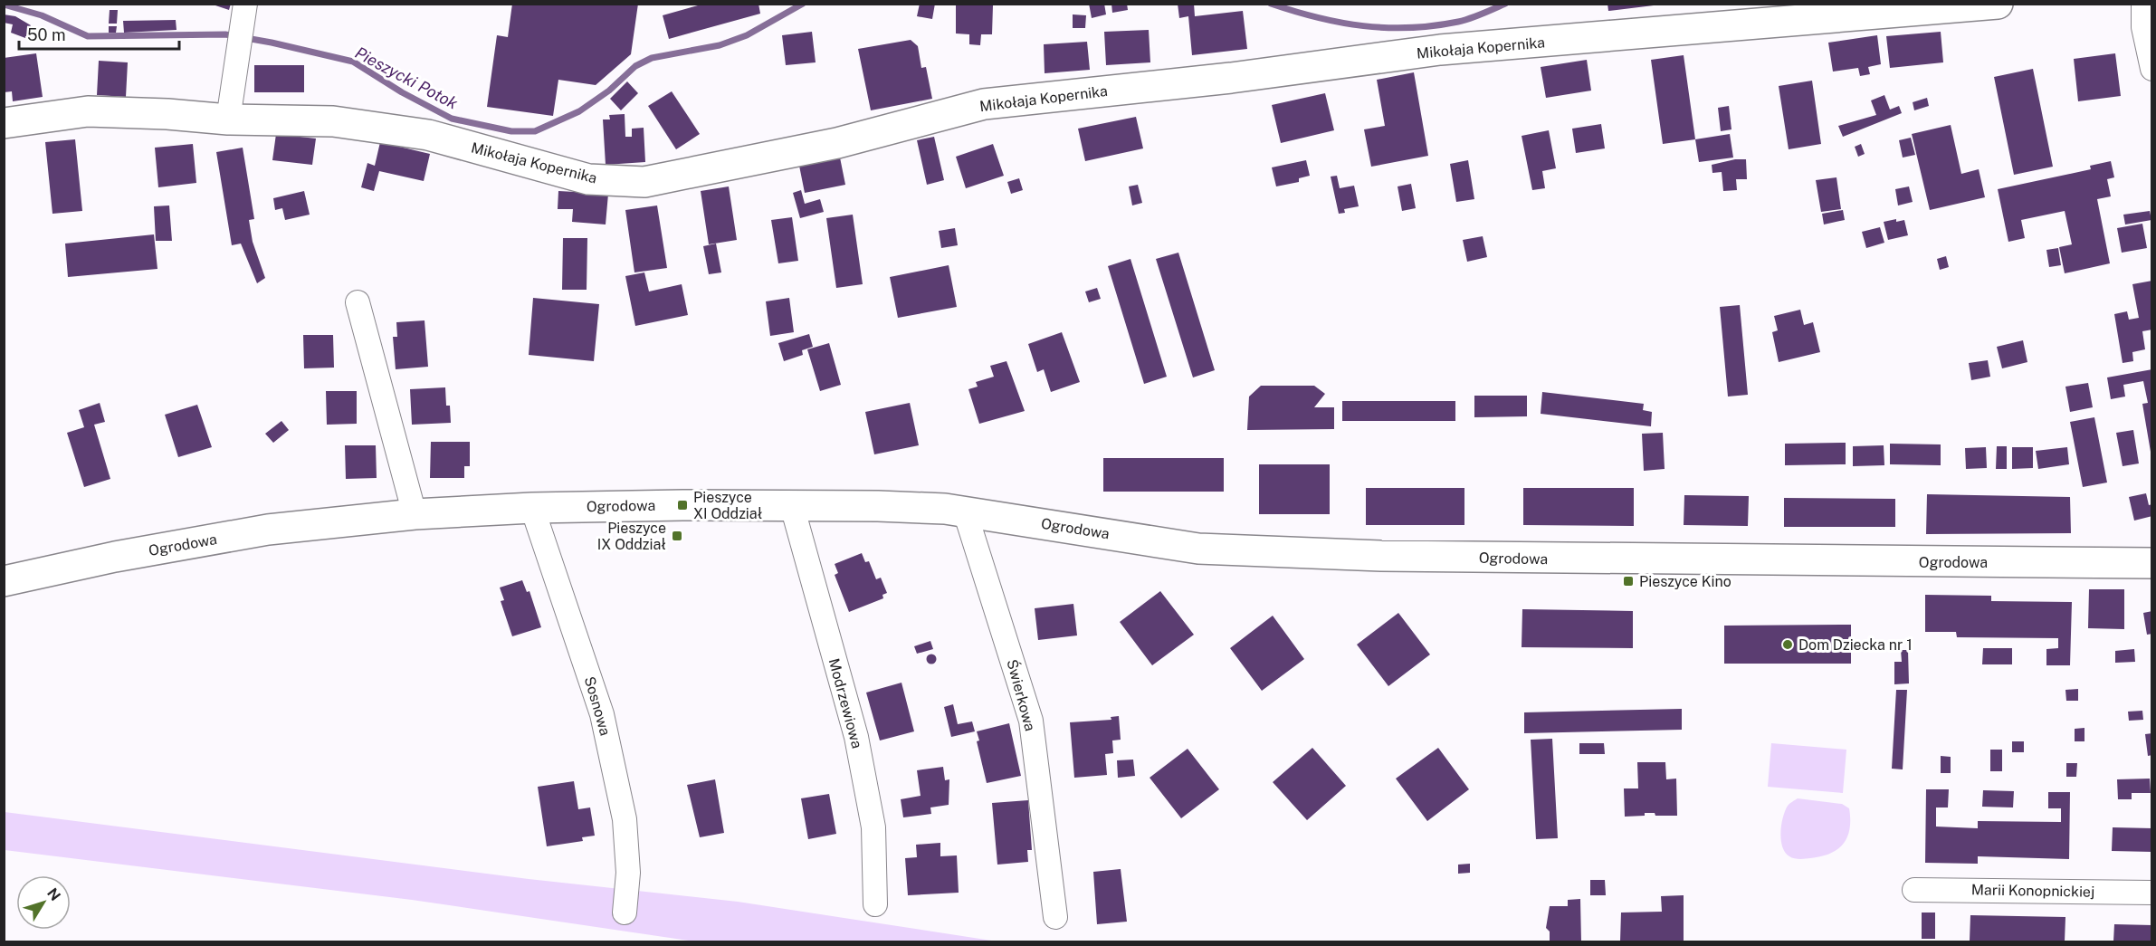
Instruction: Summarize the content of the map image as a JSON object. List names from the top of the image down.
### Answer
{
  "streets": {
    "street": [
      "Mikołaja Kopernika",
      "Ogrodowa",
      "Świerkowa",
      "Modrzewiowa",
      "Sosnowa",
      "Marii Konopnickiej"
    ]
  },
  "crossings": [
    ["Ogrodowa", "Świerkowa"],
    ["Ogrodowa", "Modrzewiowa"],
    ["Ogrodowa", "Sosnowa"]
  ],
  "water": ["Pieszycki Potok"],
  "places": {
    "transit": ["Pieszyce XI Oddział", "Pieszyce IX Oddział", "Pieszyce Kino"],
    "other": ["Dom Dziecka nr 1"]
  },
  "scale_bar": "50 m",
  "north": "top right"
}
